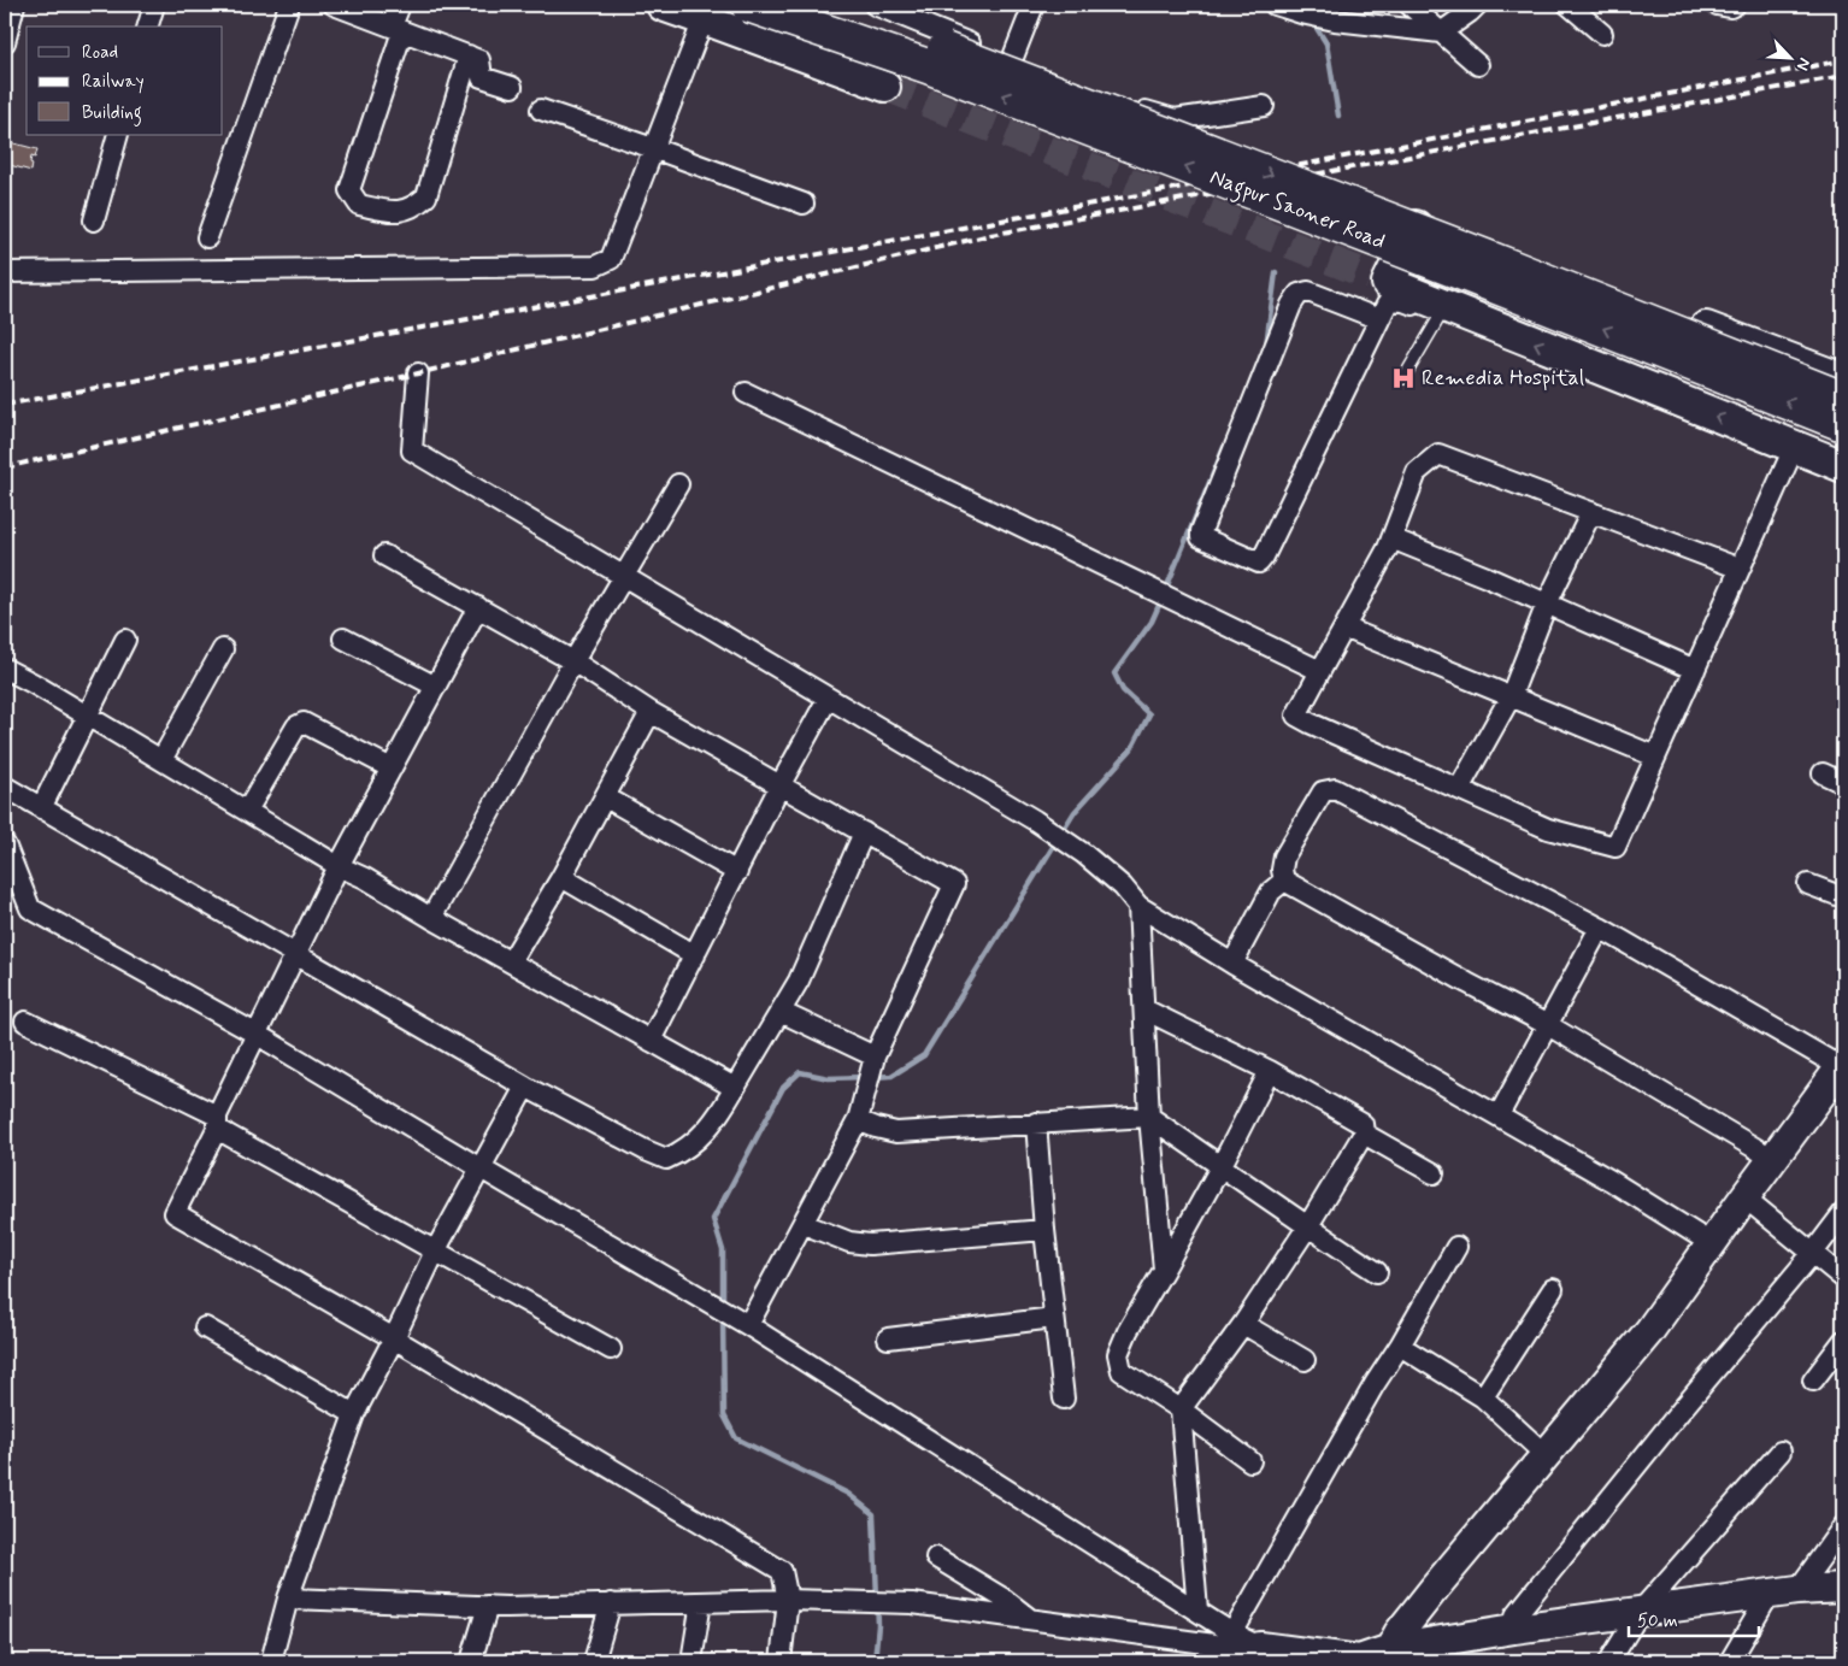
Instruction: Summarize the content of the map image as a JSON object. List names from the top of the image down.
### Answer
{
  "streets": {
    "highway": ["Nagpur Saoner Road"]
  },
  "places": {
    "hospital": ["Remedia Hospital"]
  },
  "legend": ["Road", "Railway", "Building"],
  "scale_bar": "50 m",
  "north": "bottom right"
}
